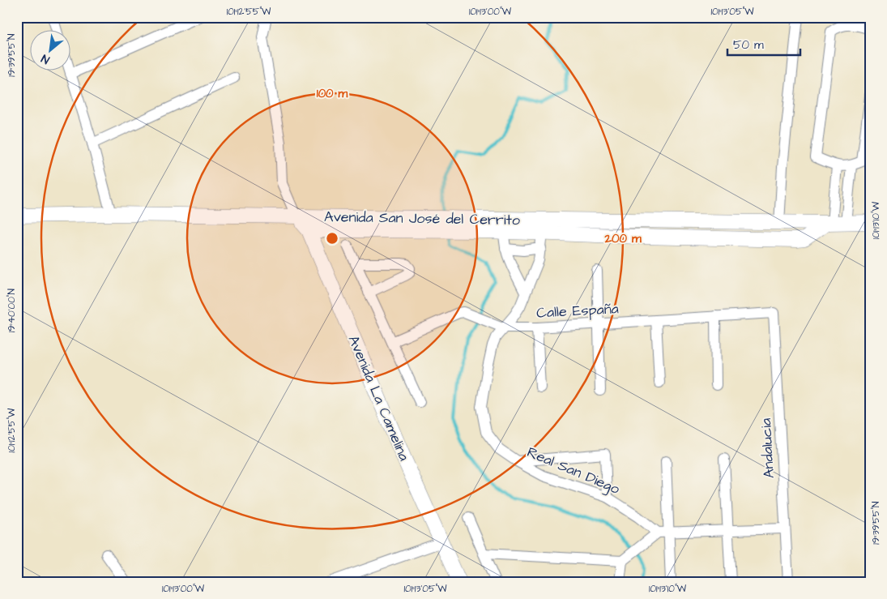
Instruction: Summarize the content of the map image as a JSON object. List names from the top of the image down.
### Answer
{
  "streets": {
    "street": [
      "Avenida San José del Cerrito",
      "Calle España",
      "Avenida La Camelina",
      "Andalucia",
      "Real San Diego"
    ]
  },
  "crossings": [
    ["Avenida San José del Cerrito", "Calle España"],
    ["Avenida San José del Cerrito", "Avenida La Camelina"],
    ["Calle España", "Andalucia"],
    ["Calle España", "Real San Diego"]
  ],
  "scale_bar": "50 m",
  "north": "bottom left",
  "coordinates": [
    "101°12'55\"W",
    "101°13'00\"W",
    "101°13'05\"W",
    "19°39'55\"N",
    "101°13'10\"W",
    "19°40'00\"N"
  ],
  "rings": ["100 m", "200 m"]
}
